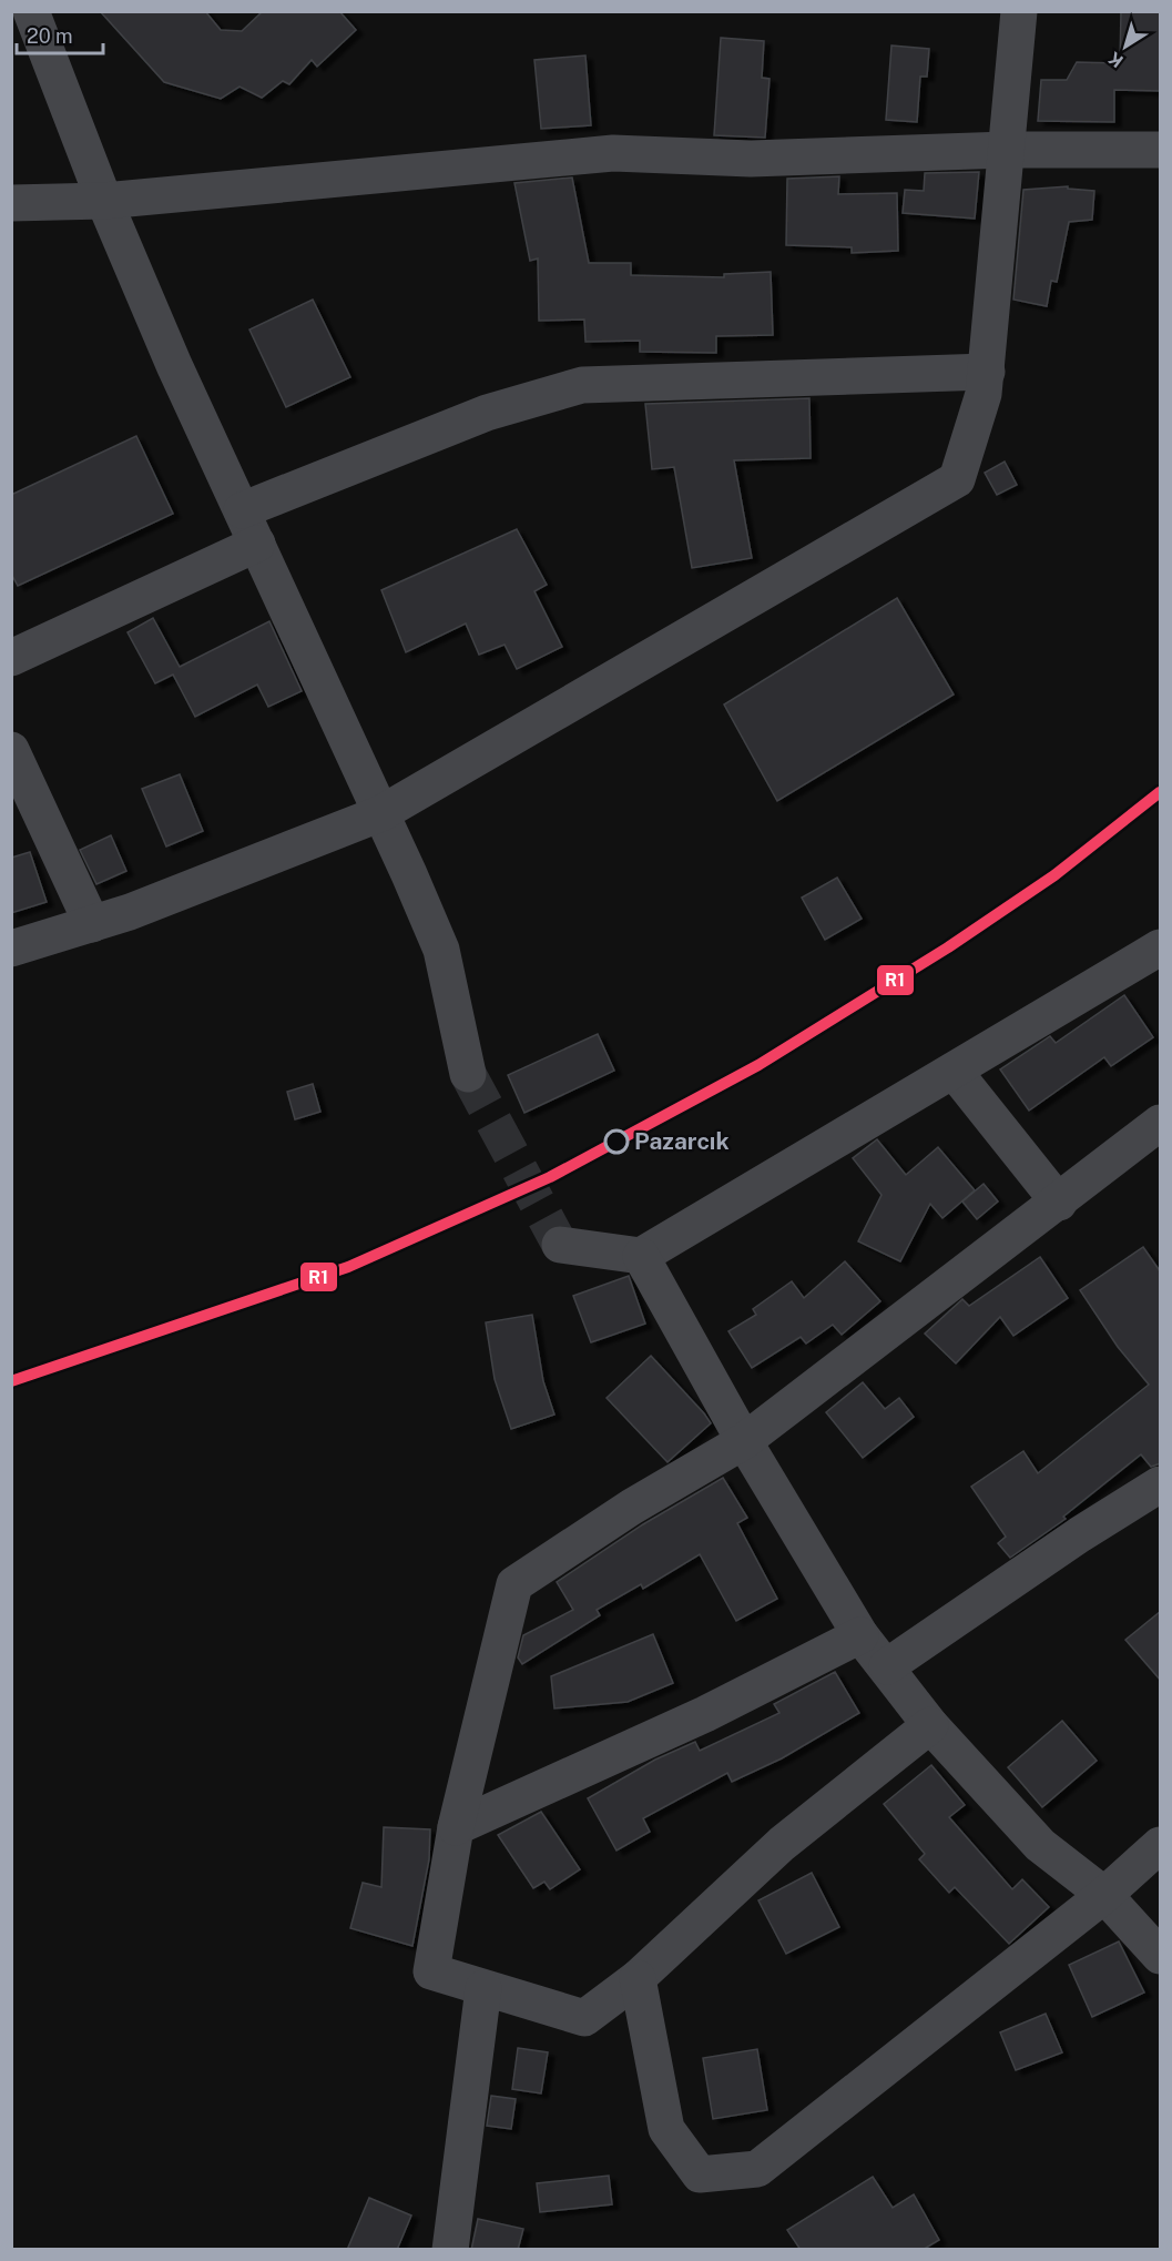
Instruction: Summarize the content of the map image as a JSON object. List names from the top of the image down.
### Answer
{
  "places": ["Pazarcık"],
  "lines": ["transit line R1"],
  "scale_bar": "20 m",
  "north": "bottom left"
}
